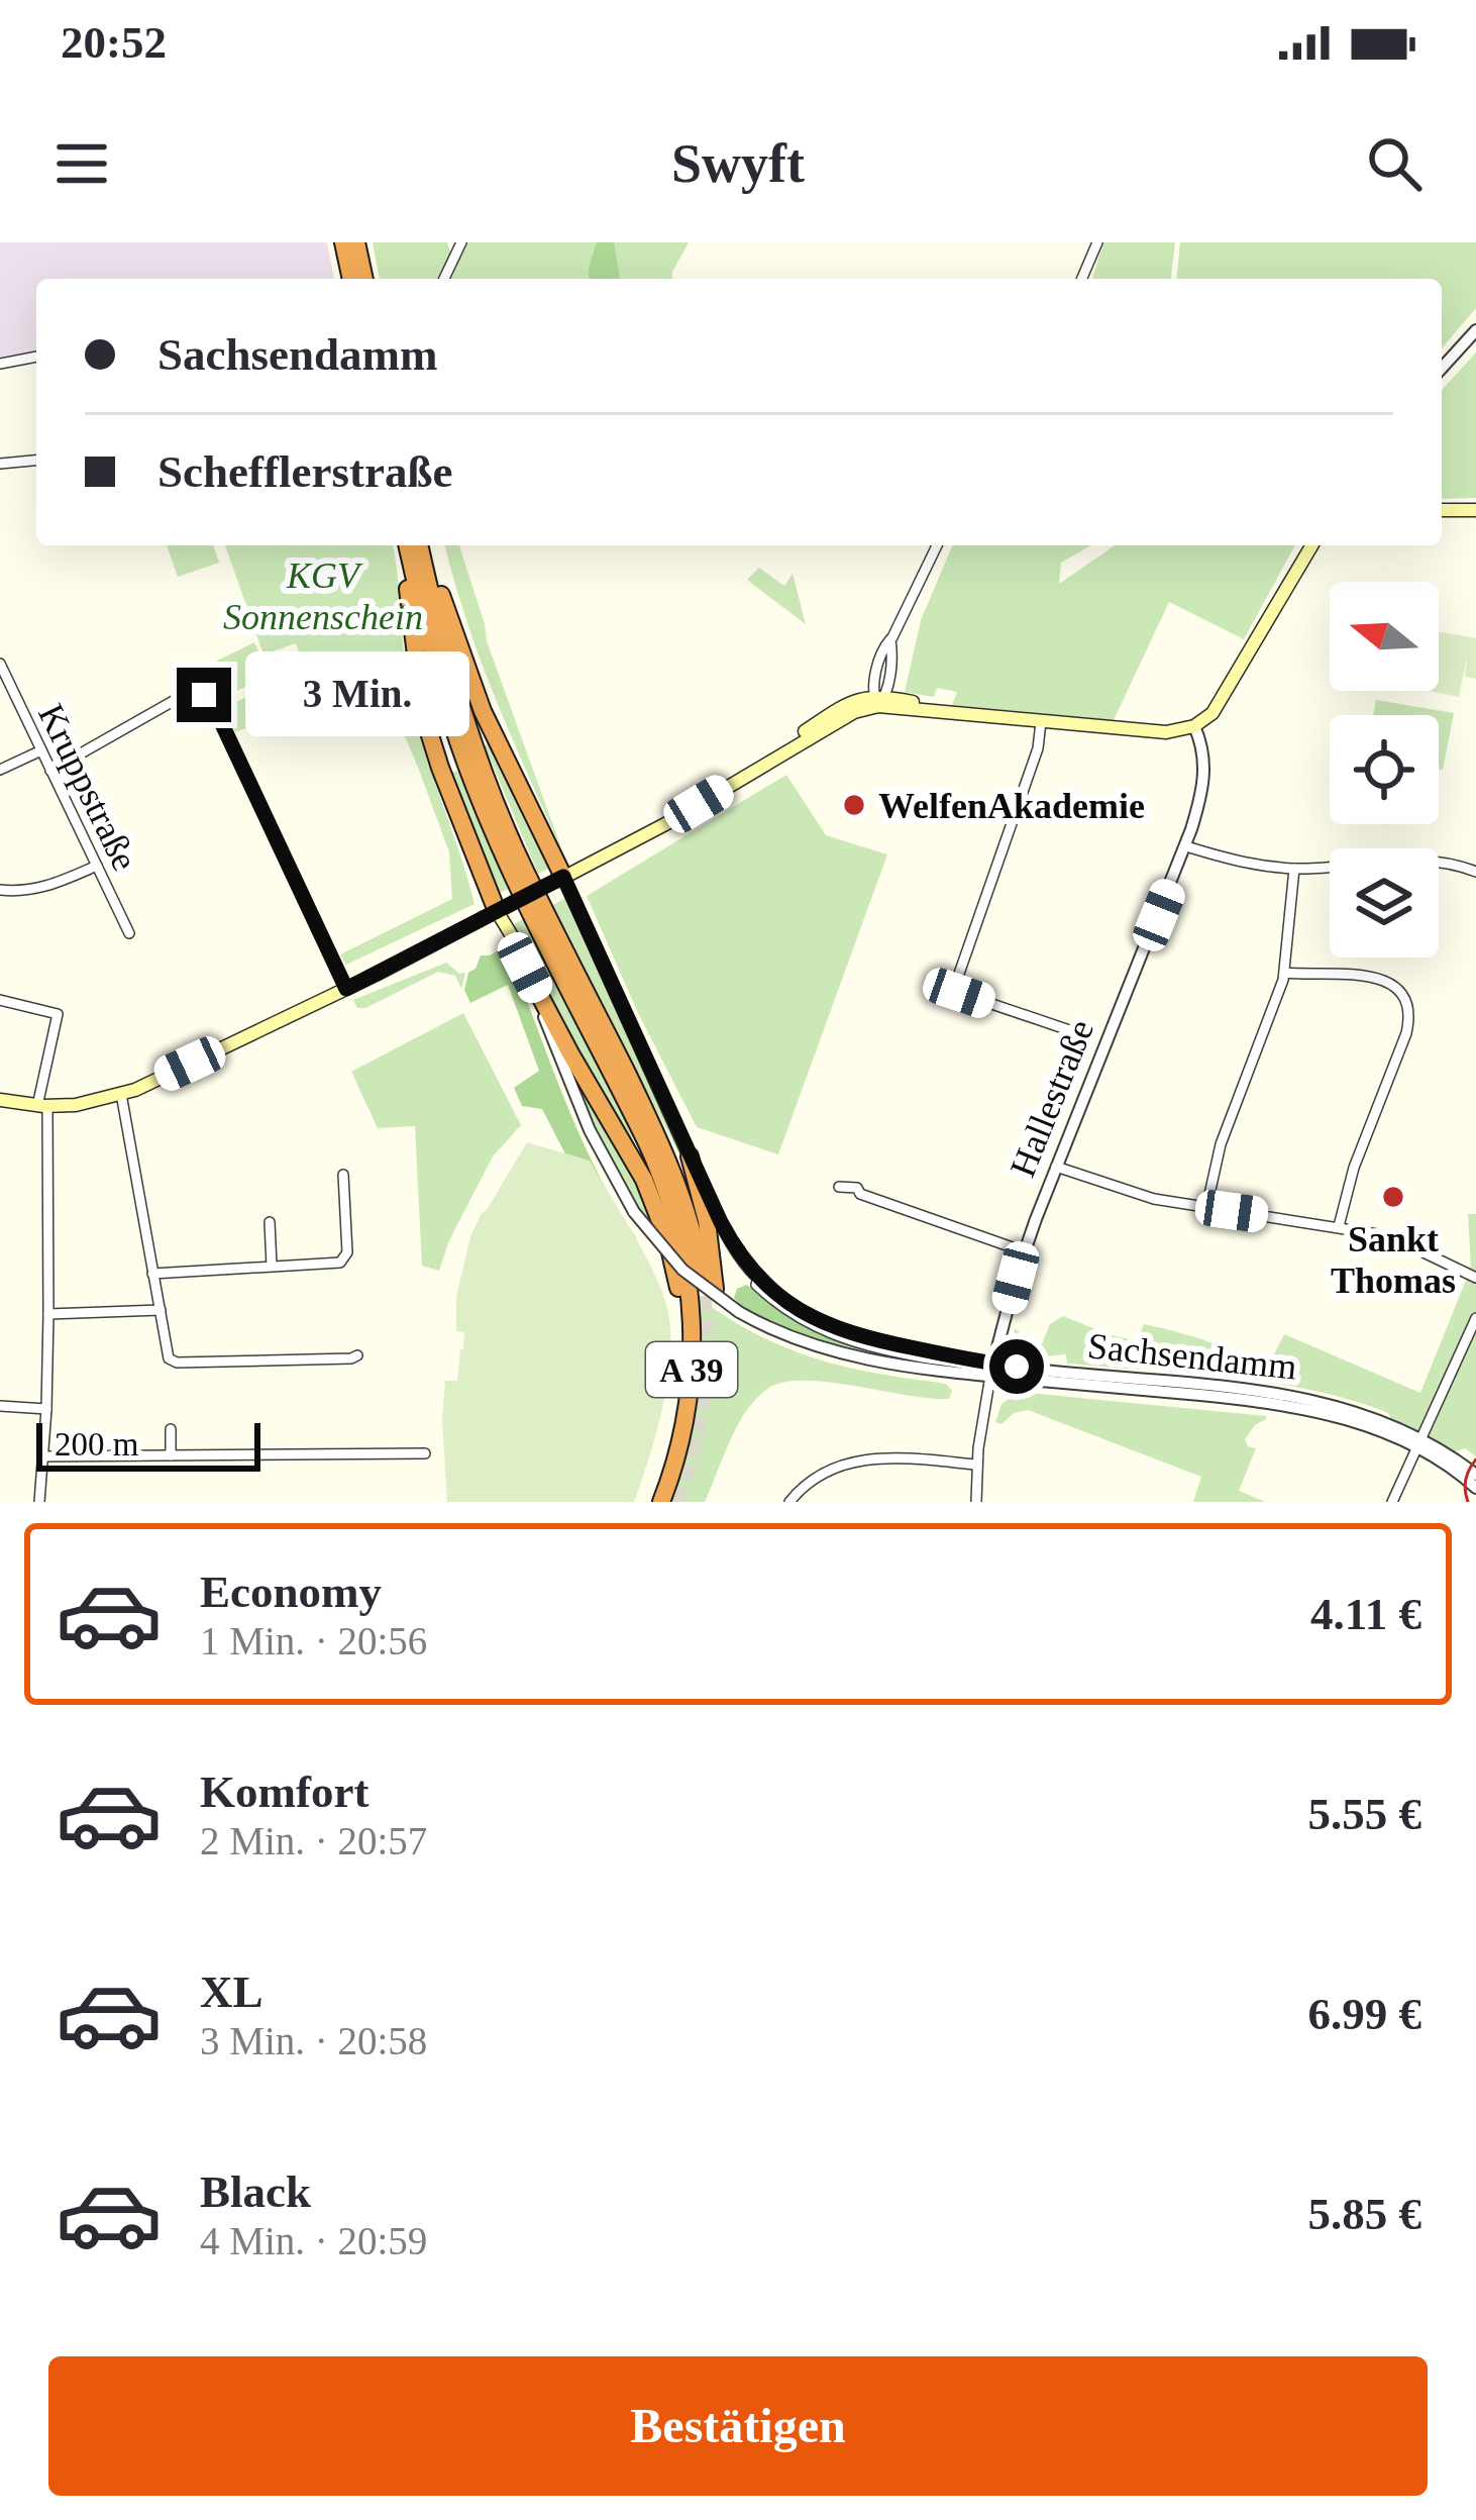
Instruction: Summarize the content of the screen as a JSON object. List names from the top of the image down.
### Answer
{
  "streets": {
    "highway": ["A 39"],
    "main road": ["Sachsendamm"],
    "street": ["Kruppstraße", "Hallestraße"]
  },
  "crossings": [
    ["Hallestraße", "Sachsendamm"]
  ],
  "parks": ["KGV Sonnenschein"],
  "places": ["WelfenAkademie", "Sankt Thomas"],
  "scale_bar": "200 m",
  "north": "left",
  "page": {
    "status": "20:52",
    "header": "Swyft",
    "banner": ["Sachsendamm", "Schefflerstraße"],
    "bubble": "3 Min.",
    "scale": "200 m",
    "list": [
      {
        "name": "Economy",
        "note": "1 Min. · 20:56",
        "value": "4.11 €"
      },
      {
        "name": "Komfort",
        "note": "2 Min. · 20:57",
        "value": "5.55 €"
      },
      {
        "name": "XL",
        "note": "3 Min. · 20:58",
        "value": "6.99 €"
      },
      {
        "name": "Black",
        "note": "4 Min. · 20:59",
        "value": "5.85 €"
      }
    ],
    "buttons": "Bestätigen"
  }
}
